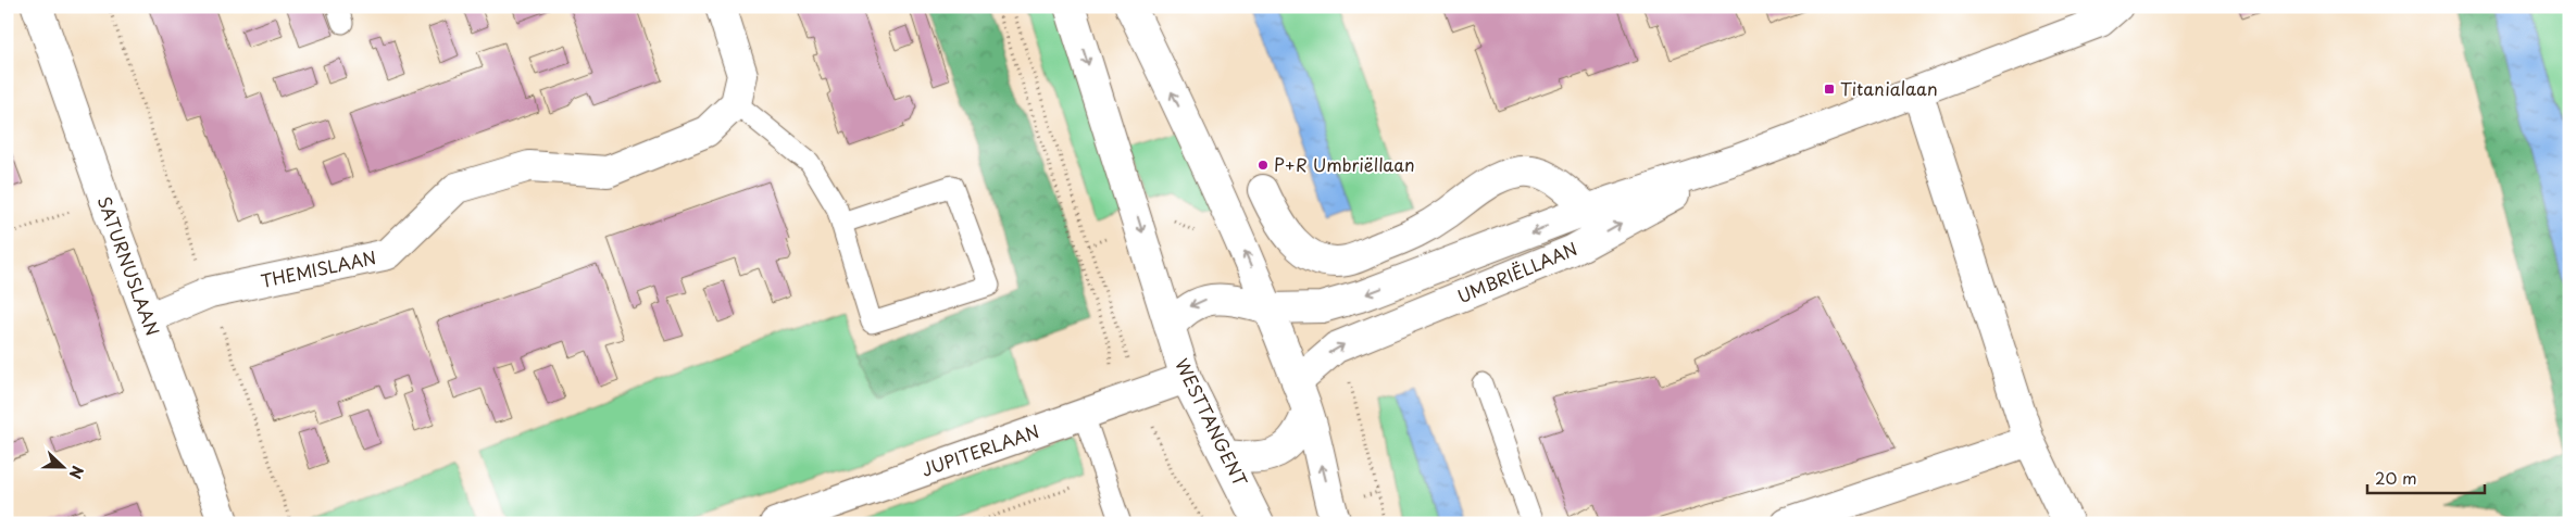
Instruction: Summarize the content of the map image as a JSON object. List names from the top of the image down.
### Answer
{
  "streets": {
    "street": [
      "SATURNUSLAAN",
      "THEMISLAAN",
      "UMBRIËLLAAN",
      "WESTTANGENT",
      "JUPITERLAAN"
    ]
  },
  "crossings": [
    ["SATURNUSLAAN", "THEMISLAAN"],
    ["UMBRIËLLAAN", "WESTTANGENT"],
    ["WESTTANGENT", "JUPITERLAAN"]
  ],
  "places": {
    "transit": ["Titanialaan"],
    "other": ["P+R Umbriëllaan"]
  },
  "scale_bar": "20 m",
  "north": "right"
}
